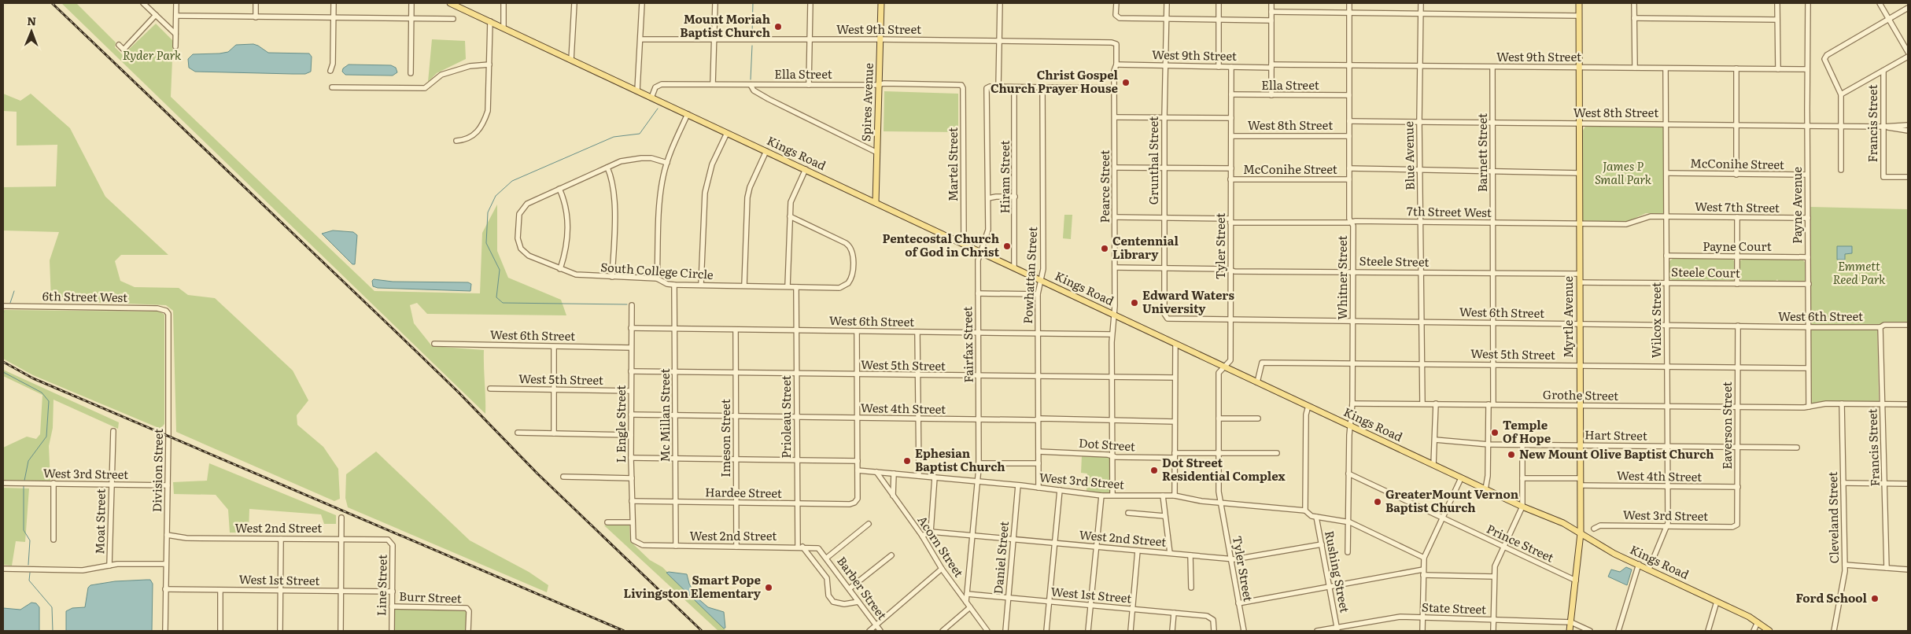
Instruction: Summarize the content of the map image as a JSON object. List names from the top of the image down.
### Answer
{
  "streets": {
    "main road": ["Spires Avenue", "Kings Road", "Myrtle Avenue"],
    "street": [
      "West 9th Street",
      "Ella Street",
      "West 8th Street",
      "Francis Street",
      "Barnett Street",
      "Blue Avenue",
      "Grunthal Street",
      "Martel Street",
      "McConihe Street",
      "Hiram Street",
      "Pearce Street",
      "Payne Avenue",
      "West 7th Street",
      "7th Street West",
      "Tyler Street",
      "Payne Court",
      "Steele Street",
      "South College Circle",
      "Steele Court",
      "Powhattan Street",
      "Whitner Street",
      "6th Street West",
      "West 6th Street",
      "Wilcox Street",
      "Fairfax Street",
      "West 5th Street",
      "Grothe Street",
      "West 4th Street",
      "Mc Millan Street",
      "Prioleau Street",
      "L Engle Street",
      "Eaverson Street",
      "Hart Street",
      "Imeson Street",
      "Dot Street",
      "Division Street",
      "West 3rd Street",
      "Hardee Street",
      "Cleveland Street",
      "Moat Street",
      "West 2nd Street",
      "Prince Street",
      "Acorn Street",
      "Daniel Street",
      "Rushing Street",
      "West 1st Street",
      "Line Street",
      "Barber Street",
      "Burr Street",
      "State Street"
    ]
  },
  "crossings": [
    ["West 9th Street", "Spires Avenue"],
    ["West 9th Street", "Barnett Street"],
    ["West 9th Street", "Blue Avenue"],
    ["West 9th Street", "Grunthal Street"],
    ["West 9th Street", "Pearce Street"],
    ["West 9th Street", "Payne Avenue"],
    ["West 9th Street", "Tyler Street"],
    ["West 9th Street", "Whitner Street"],
    ["West 9th Street", "Myrtle Avenue"],
    ["West 9th Street", "Wilcox Street"],
    ["Ella Street", "Spires Avenue"],
    ["Ella Street", "Kings Road"],
    ["Ella Street", "Martel Street"],
    ["Ella Street", "Tyler Street"],
    ["Ella Street", "Whitner Street"],
    ["Spires Avenue", "Kings Road"],
    ["West 8th Street", "Francis Street"],
    ["West 8th Street", "Barnett Street"],
    ["West 8th Street", "Blue Avenue"],
    ["West 8th Street", "Grunthal Street"],
    ["West 8th Street", "Pearce Street"],
    ["West 8th Street", "Payne Avenue"],
    ["West 8th Street", "Tyler Street"],
    ["West 8th Street", "Whitner Street"],
    ["West 8th Street", "Myrtle Avenue"],
    ["West 8th Street", "Wilcox Street"],
    ["Francis Street", "West 6th Street"],
    ["Barnett Street", "Kings Road"],
    ["Barnett Street", "McConihe Street"],
    ["Barnett Street", "7th Street West"],
    ["Barnett Street", "Steele Street"],
    ["Barnett Street", "West 6th Street"],
    ["Barnett Street", "West 5th Street"],
    ["Barnett Street", "Grothe Street"],
    ["Barnett Street", "Hart Street"],
    ["Kings Road", "Martel Street"],
    ["Kings Road", "Hiram Street"],
    ["Kings Road", "Pearce Street"],
    ["Kings Road", "Tyler Street"],
    ["Kings Road", "Powhattan Street"],
    ["Kings Road", "Whitner Street"],
    ["Kings Road", "Myrtle Avenue"],
    ["Kings Road", "Wilcox Street"],
    ["Kings Road", "Fairfax Street"],
    ["Kings Road", "West 5th Street"],
    ["Blue Avenue", "McConihe Street"],
    ["Blue Avenue", "7th Street West"],
    ["Blue Avenue", "Steele Street"],
    ["Blue Avenue", "West 6th Street"],
    ["Blue Avenue", "West 5th Street"],
    ["Blue Avenue", "Grothe Street"],
    ["Grunthal Street", "McConihe Street"],
    ["Grunthal Street", "7th Street West"],
    ["Grunthal Street", "Steele Street"],
    ["Grunthal Street", "West 6th Street"],
    ["McConihe Street", "Pearce Street"],
    ["McConihe Street", "Payne Avenue"],
    ["McConihe Street", "Tyler Street"],
    ["McConihe Street", "Whitner Street"],
    ["McConihe Street", "Myrtle Avenue"],
    ["McConihe Street", "Wilcox Street"],
    ["Pearce Street", "7th Street West"],
    ["Pearce Street", "Steele Street"],
    ["Pearce Street", "West 6th Street"],
    ["Pearce Street", "West 5th Street"],
    ["Pearce Street", "West 4th Street"],
    ["Pearce Street", "Dot Street"],
    ["Pearce Street", "West 3rd Street"],
    ["Payne Avenue", "West 7th Street"],
    ["Payne Avenue", "Payne Court"],
    ["Payne Avenue", "Steele Court"],
    ["Payne Avenue", "West 6th Street"],
    ["Payne Avenue", "West 5th Street"],
    ["Payne Avenue", "Grothe Street"],
    ["West 7th Street", "7th Street West"],
    ["West 7th Street", "Wilcox Street"],
    ["7th Street West", "Tyler Street"],
    ["7th Street West", "Whitner Street"],
    ["7th Street West", "Myrtle Avenue"],
    ["7th Street West", "Wilcox Street"],
    ["Tyler Street", "Steele Street"],
    ["Tyler Street", "West 6th Street"],
    ["Tyler Street", "Dot Street"],
    ["Tyler Street", "West 3rd Street"],
    ["Tyler Street", "West 2nd Street"],
    ["Payne Court", "Wilcox Street"],
    ["Steele Street", "Whitner Street"],
    ["Steele Street", "Myrtle Avenue"],
    ["South College Circle", "Mc Millan Street"],
    ["South College Circle", "Prioleau Street"],
    ["Steele Court", "Myrtle Avenue"],
    ["Steele Court", "Wilcox Street"],
    ["Powhattan Street", "West 6th Street"],
    ["Powhattan Street", "West 5th Street"],
    ["Powhattan Street", "West 4th Street"],
    ["Powhattan Street", "Dot Street"],
    ["Powhattan Street", "West 3rd Street"],
    ["Whitner Street", "West 6th Street"],
    ["Whitner Street", "West 5th Street"],
    ["Whitner Street", "Grothe Street"],
    ["Whitner Street", "West 3rd Street"],
    ["Whitner Street", "Prince Street"],
    ["6th Street West", "Division Street"],
    ["West 6th Street", "Myrtle Avenue"],
    ["West 6th Street", "Wilcox Street"],
    ["West 6th Street", "Fairfax Street"],
    ["West 6th Street", "Mc Millan Street"],
    ["West 6th Street", "Prioleau Street"],
    ["West 6th Street", "L Engle Street"],
    ["West 6th Street", "Eaverson Street"],
    ["West 6th Street", "Imeson Street"],
    ["Myrtle Avenue", "West 5th Street"],
    ["Myrtle Avenue", "Grothe Street"],
    ["Myrtle Avenue", "West 4th Street"],
    ["Myrtle Avenue", "Hart Street"],
    ["Myrtle Avenue", "Prince Street"],
    ["Myrtle Avenue", "State Street"],
    ["Wilcox Street", "West 5th Street"],
    ["Wilcox Street", "Grothe Street"],
    ["Wilcox Street", "West 4th Street"],
    ["Wilcox Street", "Hart Street"],
    ["Wilcox Street", "West 3rd Street"],
    ["Fairfax Street", "West 5th Street"],
    ["Fairfax Street", "West 4th Street"],
    ["Fairfax Street", "West 3rd Street"],
    ["Fairfax Street", "West 2nd Street"],
    ["Fairfax Street", "Acorn Street"],
    ["Fairfax Street", "West 1st Street"],
    ["West 5th Street", "Mc Millan Street"],
    ["West 5th Street", "Prioleau Street"],
    ["West 5th Street", "L Engle Street"],
    ["West 5th Street", "Eaverson Street"],
    ["West 5th Street", "Imeson Street"],
    ["Grothe Street", "Eaverson Street"],
    ["West 4th Street", "Mc Millan Street"],
    ["West 4th Street", "Prioleau Street"],
    ["West 4th Street", "L Engle Street"],
    ["West 4th Street", "Eaverson Street"],
    ["West 4th Street", "Imeson Street"],
    ["Mc Millan Street", "Hardee Street"],
    ["Mc Millan Street", "West 2nd Street"],
    ["Prioleau Street", "Hardee Street"],
    ["Prioleau Street", "West 2nd Street"],
    ["L Engle Street", "Hardee Street"],
    ["L Engle Street", "West 2nd Street"],
    ["Eaverson Street", "Hart Street"],
    ["Eaverson Street", "West 3rd Street"],
    ["Imeson Street", "Hardee Street"],
    ["Imeson Street", "West 2nd Street"],
    ["Division Street", "West 3rd Street"],
    ["Division Street", "West 2nd Street"],
    ["Division Street", "West 1st Street"],
    ["West 3rd Street", "Hardee Street"],
    ["West 3rd Street", "Moat Street"],
    ["West 3rd Street", "Acorn Street"],
    ["West 3rd Street", "Daniel Street"],
    ["West 3rd Street", "Rushing Street"],
    ["West 2nd Street", "Acorn Street"],
    ["West 2nd Street", "Daniel Street"],
    ["West 2nd Street", "Rushing Street"],
    ["West 2nd Street", "Line Street"],
    ["West 2nd Street", "Barber Street"],
    ["Daniel Street", "West 1st Street"],
    ["Rushing Street", "State Street"],
    ["West 1st Street", "Line Street"],
    ["Line Street", "Burr Street"]
  ],
  "parks": ["Ryder Park", "James P Small Park", "Emmett Reed Park"],
  "places": [
    "Mount Moriah Baptist Church",
    "Christ Gospel Church Prayer House",
    "Pentecostal Church of God in Christ",
    "Centennial Library",
    "Edward Waters University",
    "Temple Of Hope",
    "New Mount Olive Baptist Church",
    "Ephesian Baptist Church",
    "Dot Street Residential Complex",
    "GreaterMount Vernon Baptist Church",
    "Smart Pope Livingston Elementary",
    "Ford School"
  ],
  "north": "top"
}
